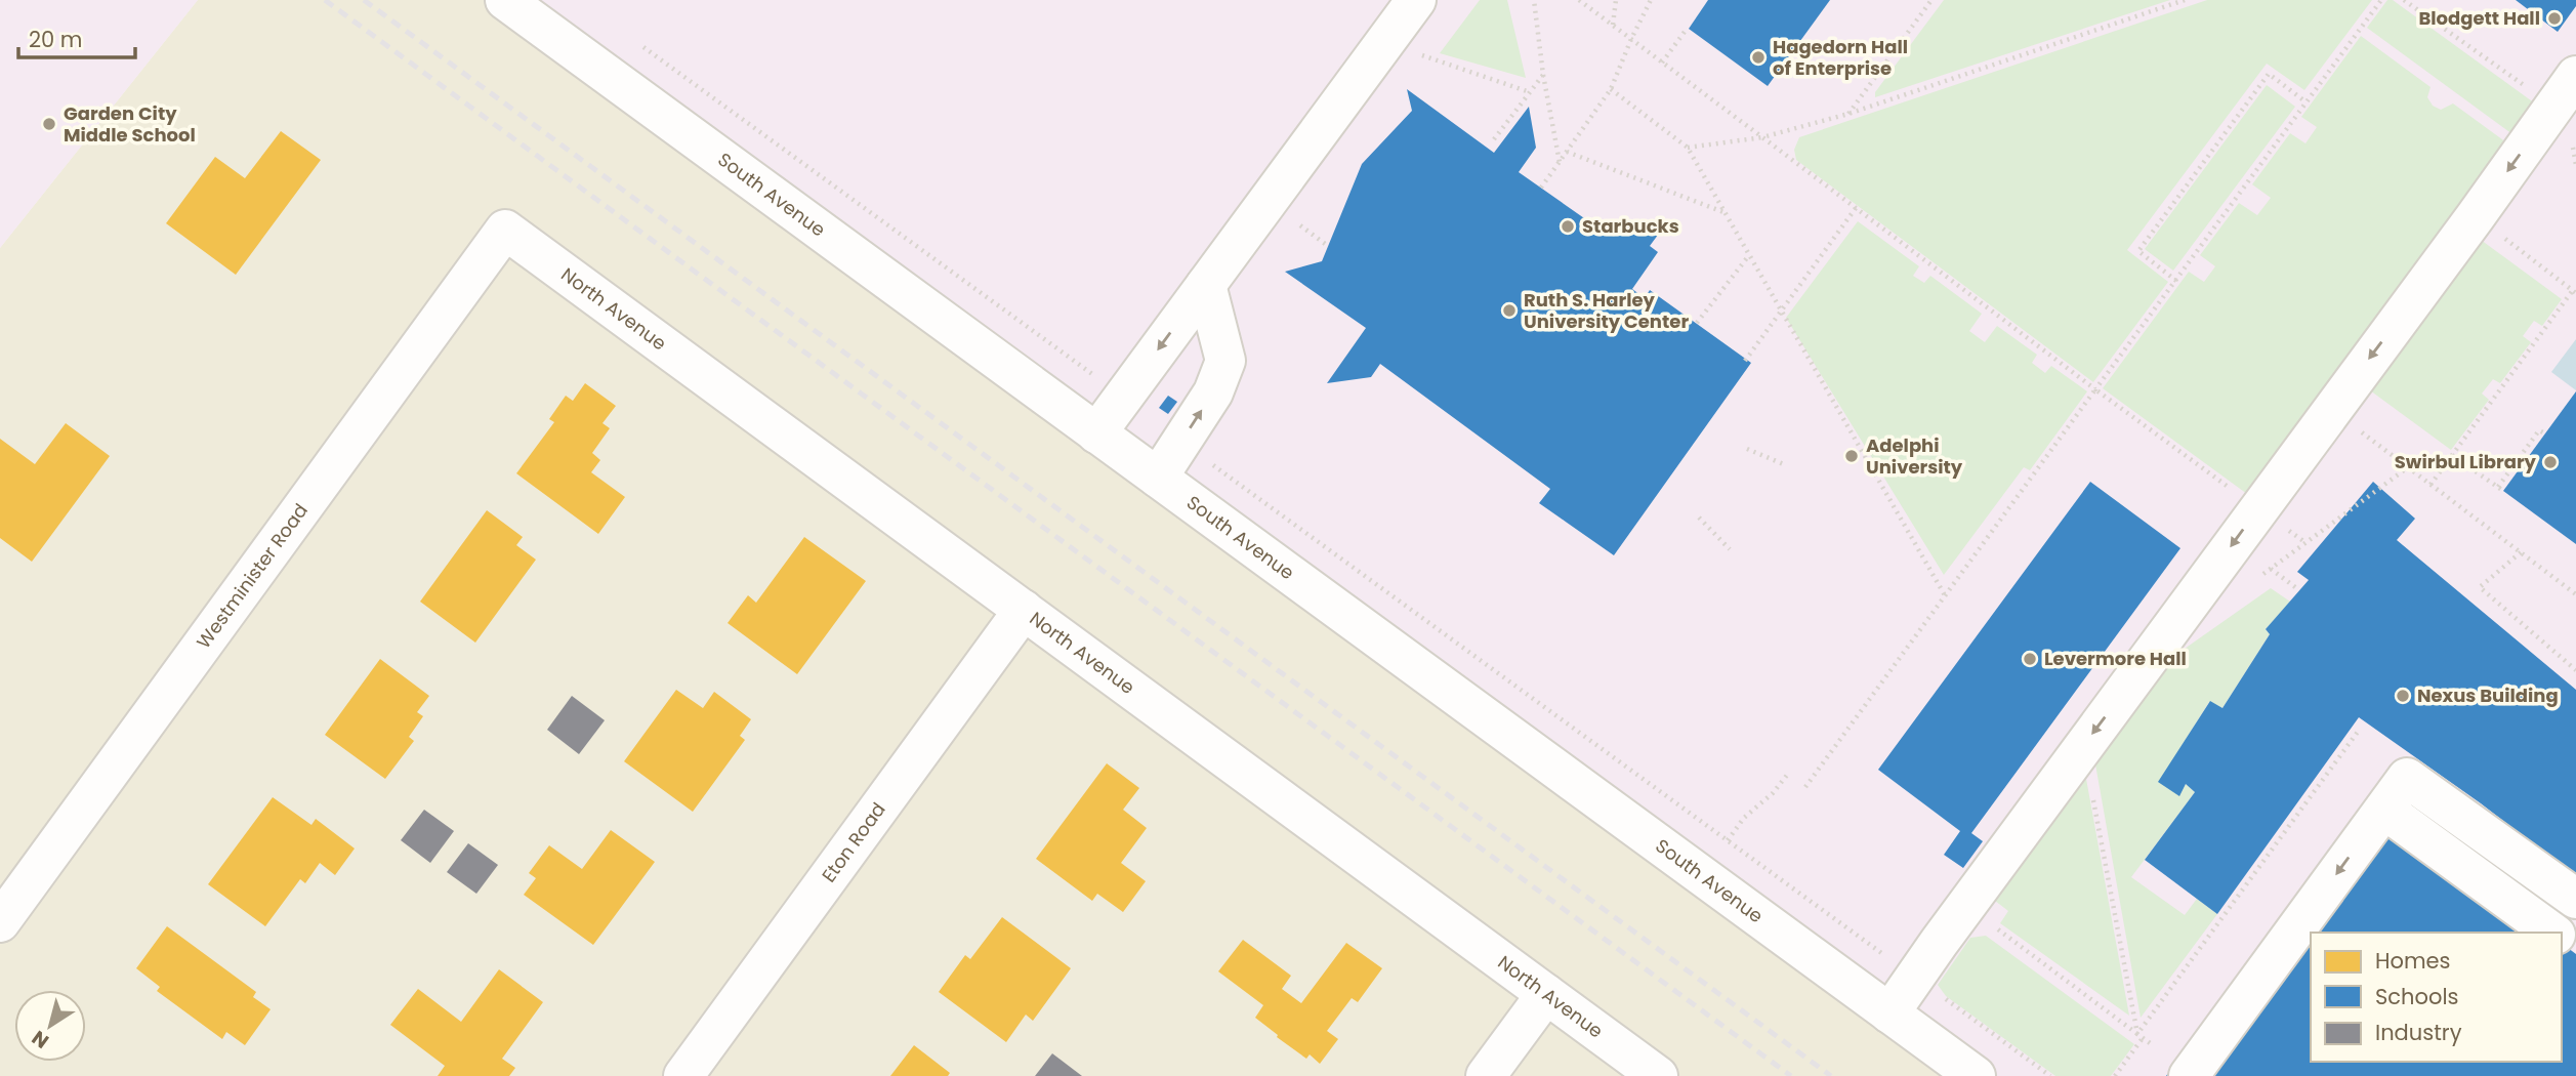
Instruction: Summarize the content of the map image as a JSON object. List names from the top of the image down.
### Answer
{
  "streets": {
    "street": [
      "South Avenue",
      "North Avenue",
      "Westminister Road",
      "Eton Road"
    ]
  },
  "crossings": [
    ["North Avenue", "Westminister Road"],
    ["North Avenue", "Eton Road"]
  ],
  "places": [
    "Blodgett Hall",
    "Hagedorn Hall of Enterprise",
    "Garden City Middle School",
    "Starbucks",
    "Ruth S. Harley University Center",
    "Adelphi University",
    "Swirbul Library",
    "Levermore Hall",
    "Nexus Building"
  ],
  "legend": ["Homes", "Schools", "Industry"],
  "scale_bar": "20 m",
  "north": "bottom left"
}
